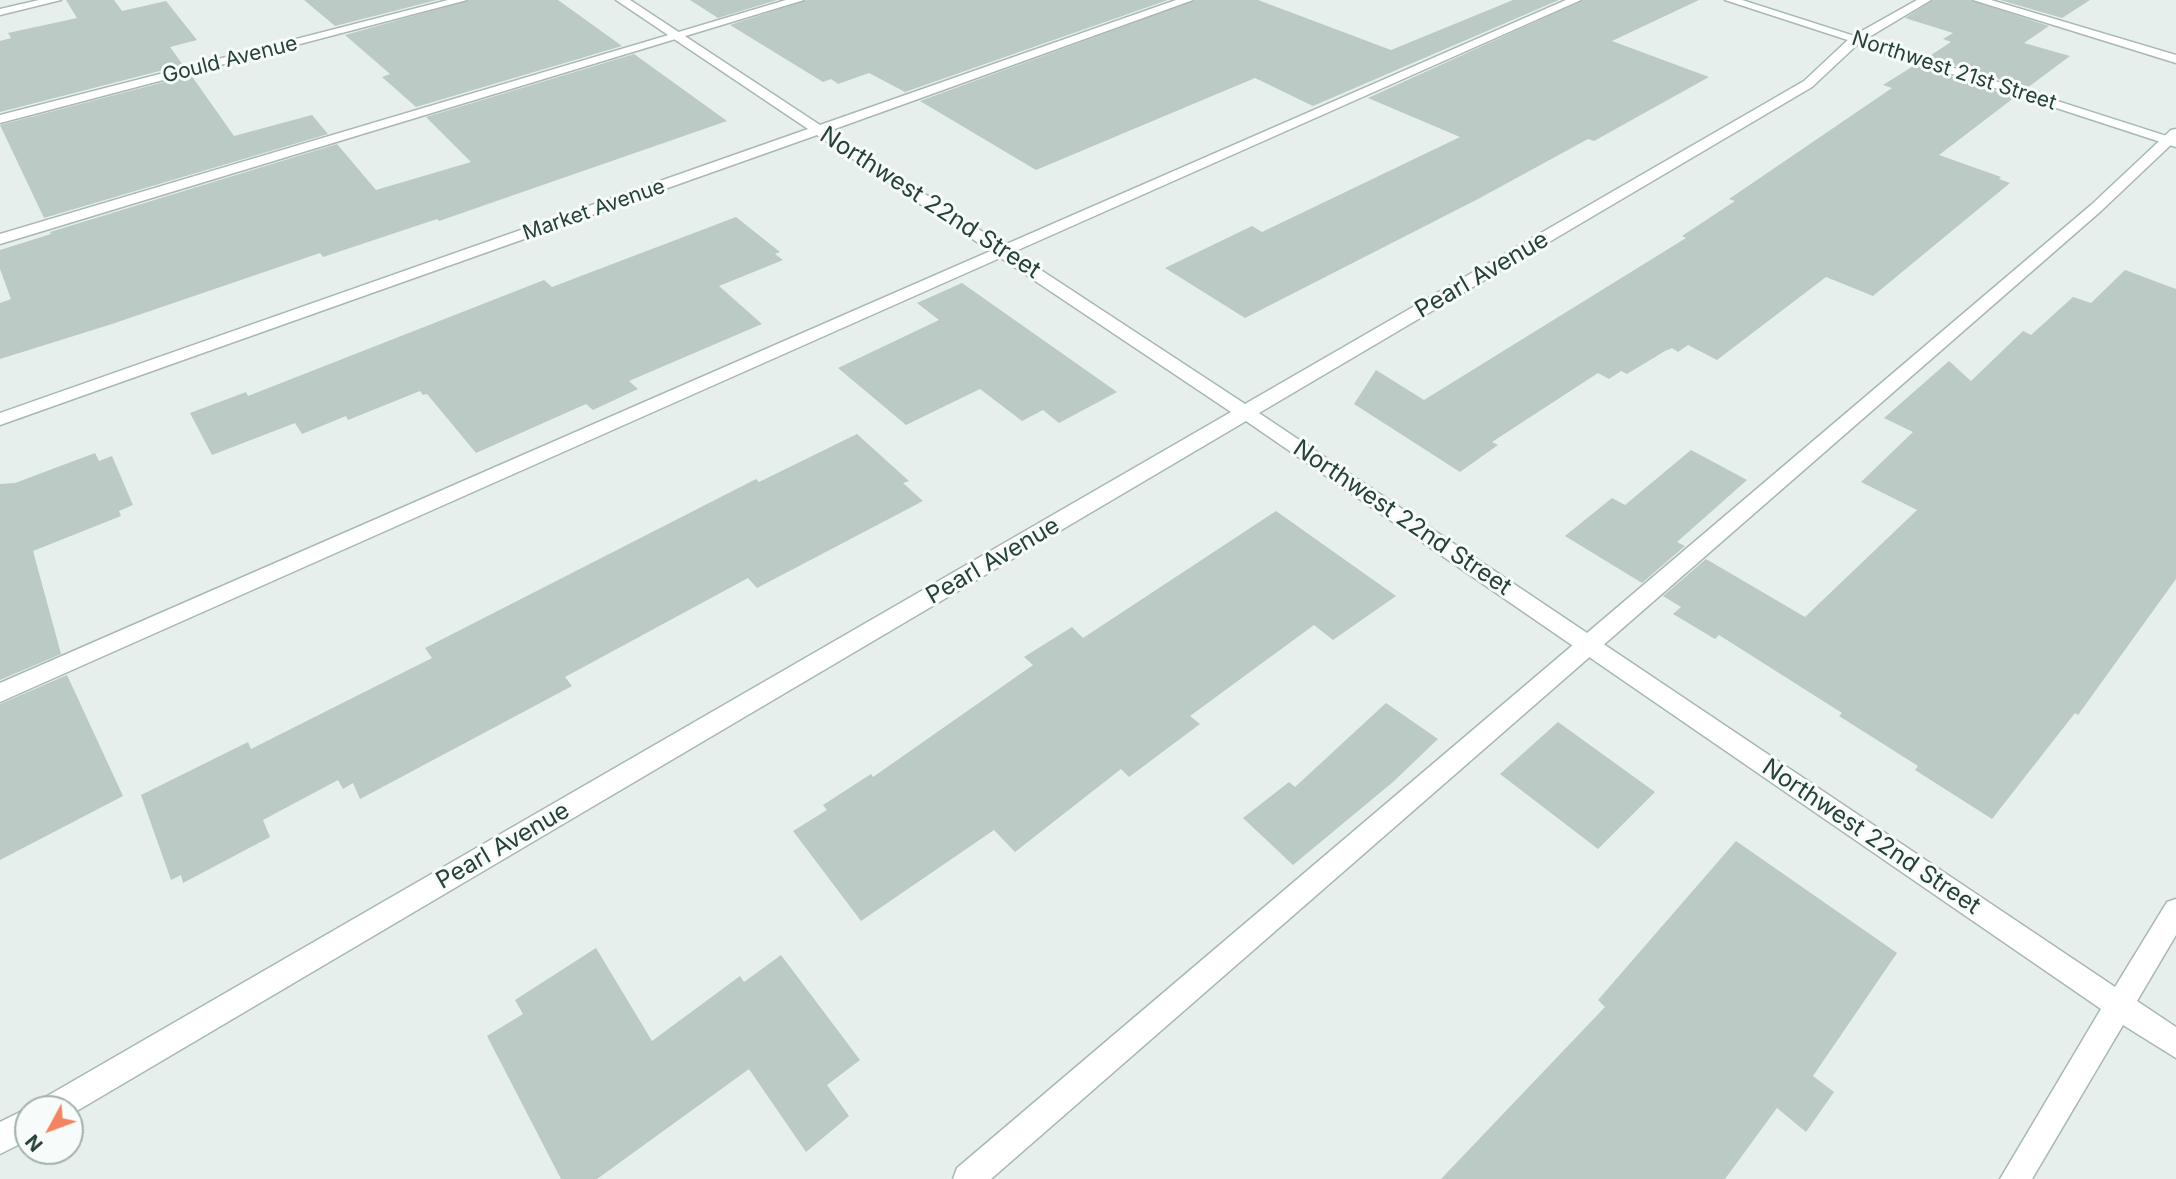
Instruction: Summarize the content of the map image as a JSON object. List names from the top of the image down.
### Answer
{
  "streets": {
    "street": [
      "Gould Avenue",
      "Northwest 21st Street",
      "Northwest 22nd Street",
      "Market Avenue",
      "Pearl Avenue"
    ]
  },
  "crossings": [
    ["Northwest 21st Street", "Pearl Avenue"],
    ["Northwest 22nd Street", "Market Avenue"],
    ["Northwest 22nd Street", "Pearl Avenue"]
  ],
  "north": "bottom left"
}
